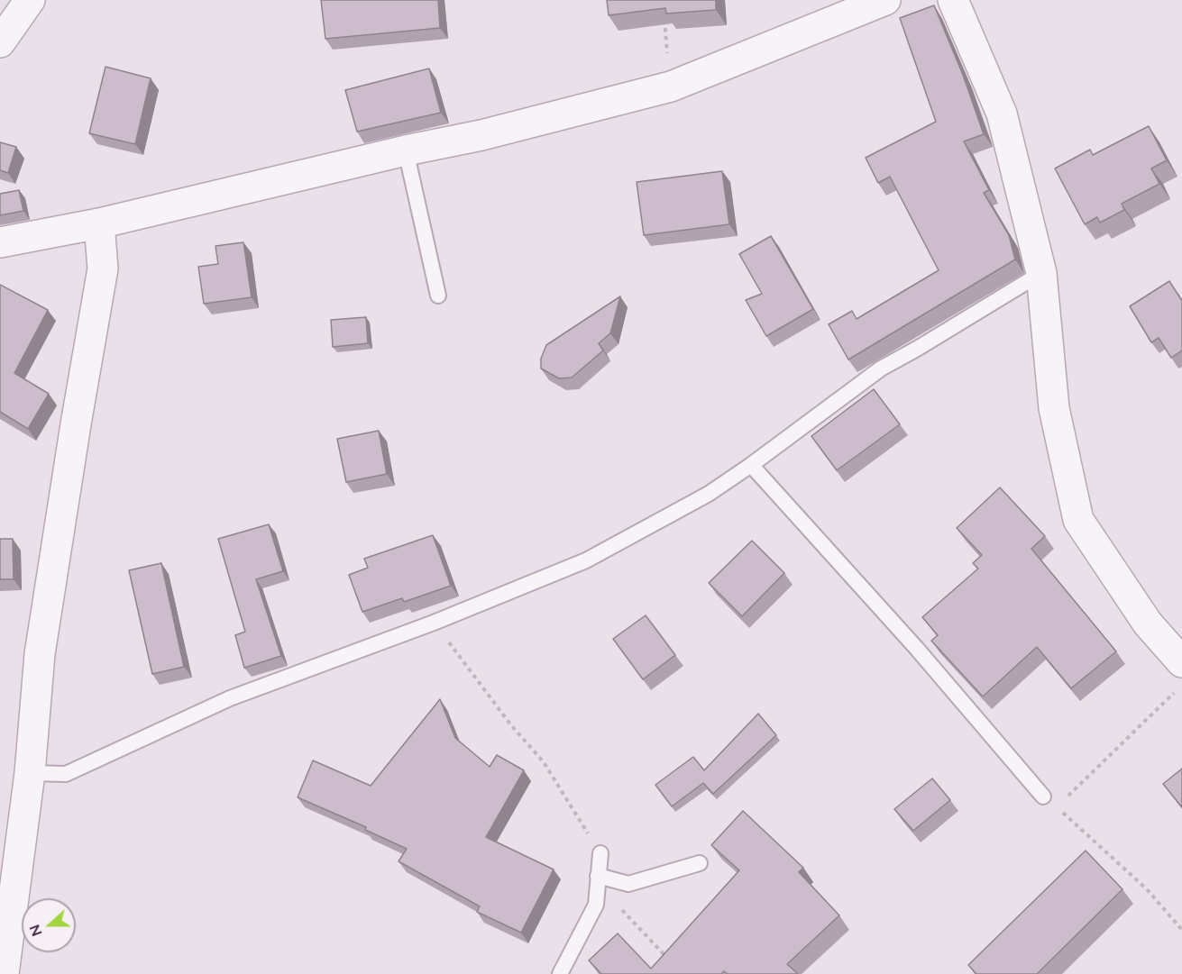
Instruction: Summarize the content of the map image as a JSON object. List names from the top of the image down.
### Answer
{
  "north": "left"
}
